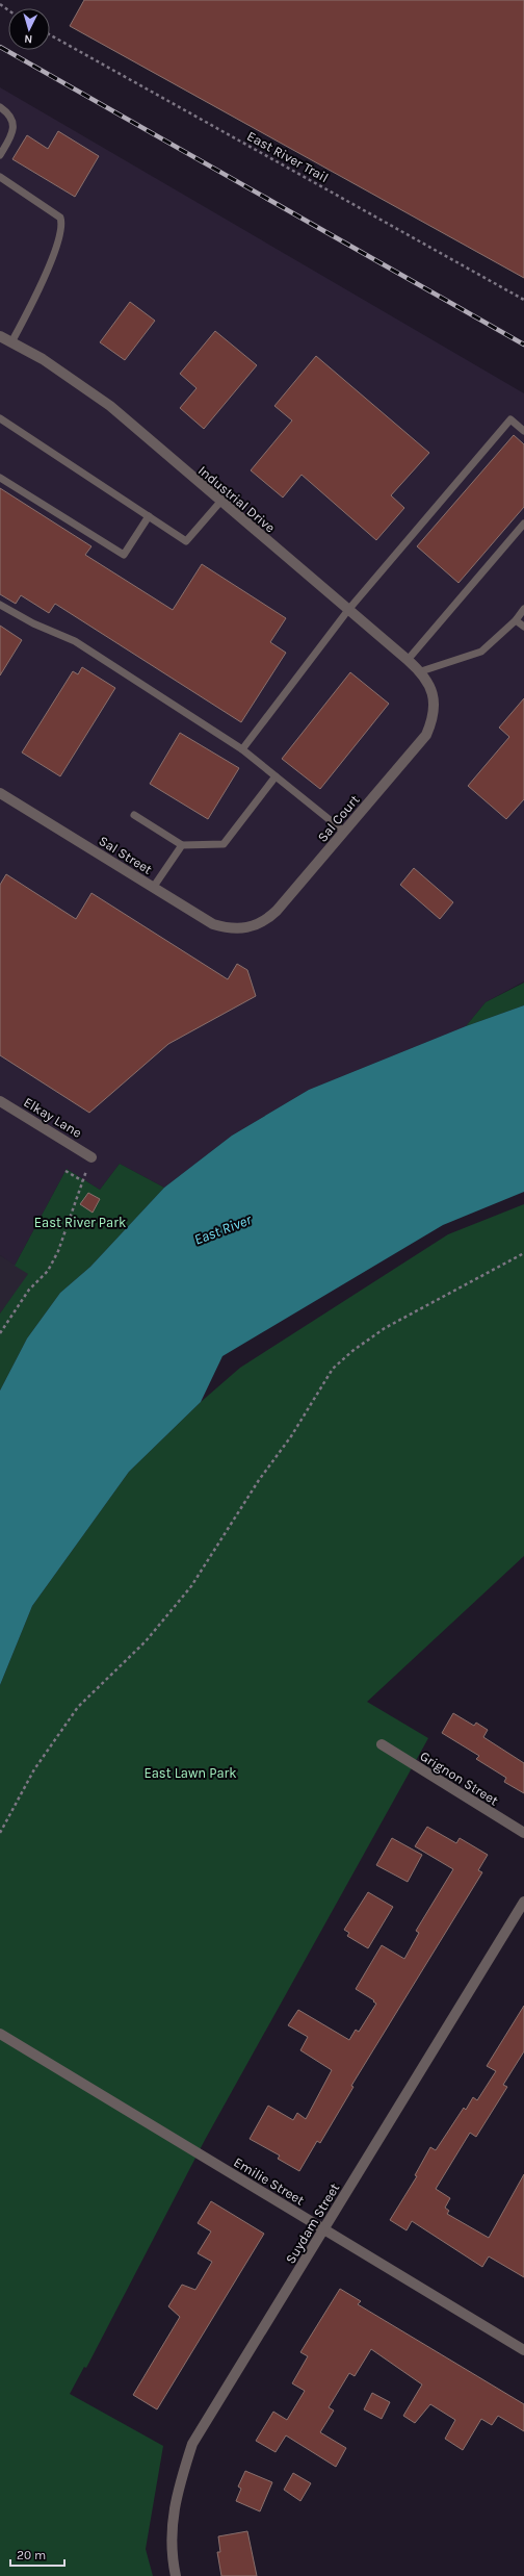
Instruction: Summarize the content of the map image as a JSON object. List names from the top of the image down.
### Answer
{
  "streets": {
    "street": [
      "Industrial Drive",
      "Sal Court",
      "Sal Street",
      "Elkay Lane",
      "Grignon Street",
      "Emilie Street",
      "Suydam Street"
    ],
    "path": ["East River Trail"]
  },
  "crossings": [
    ["Industrial Drive", "Sal Court"],
    ["Sal Court", "Sal Street"],
    ["Emilie Street", "Suydam Street"]
  ],
  "water": ["East River"],
  "parks": ["East River Park", "East Lawn Park"],
  "scale_bar": "20 m",
  "north": "bottom"
}
